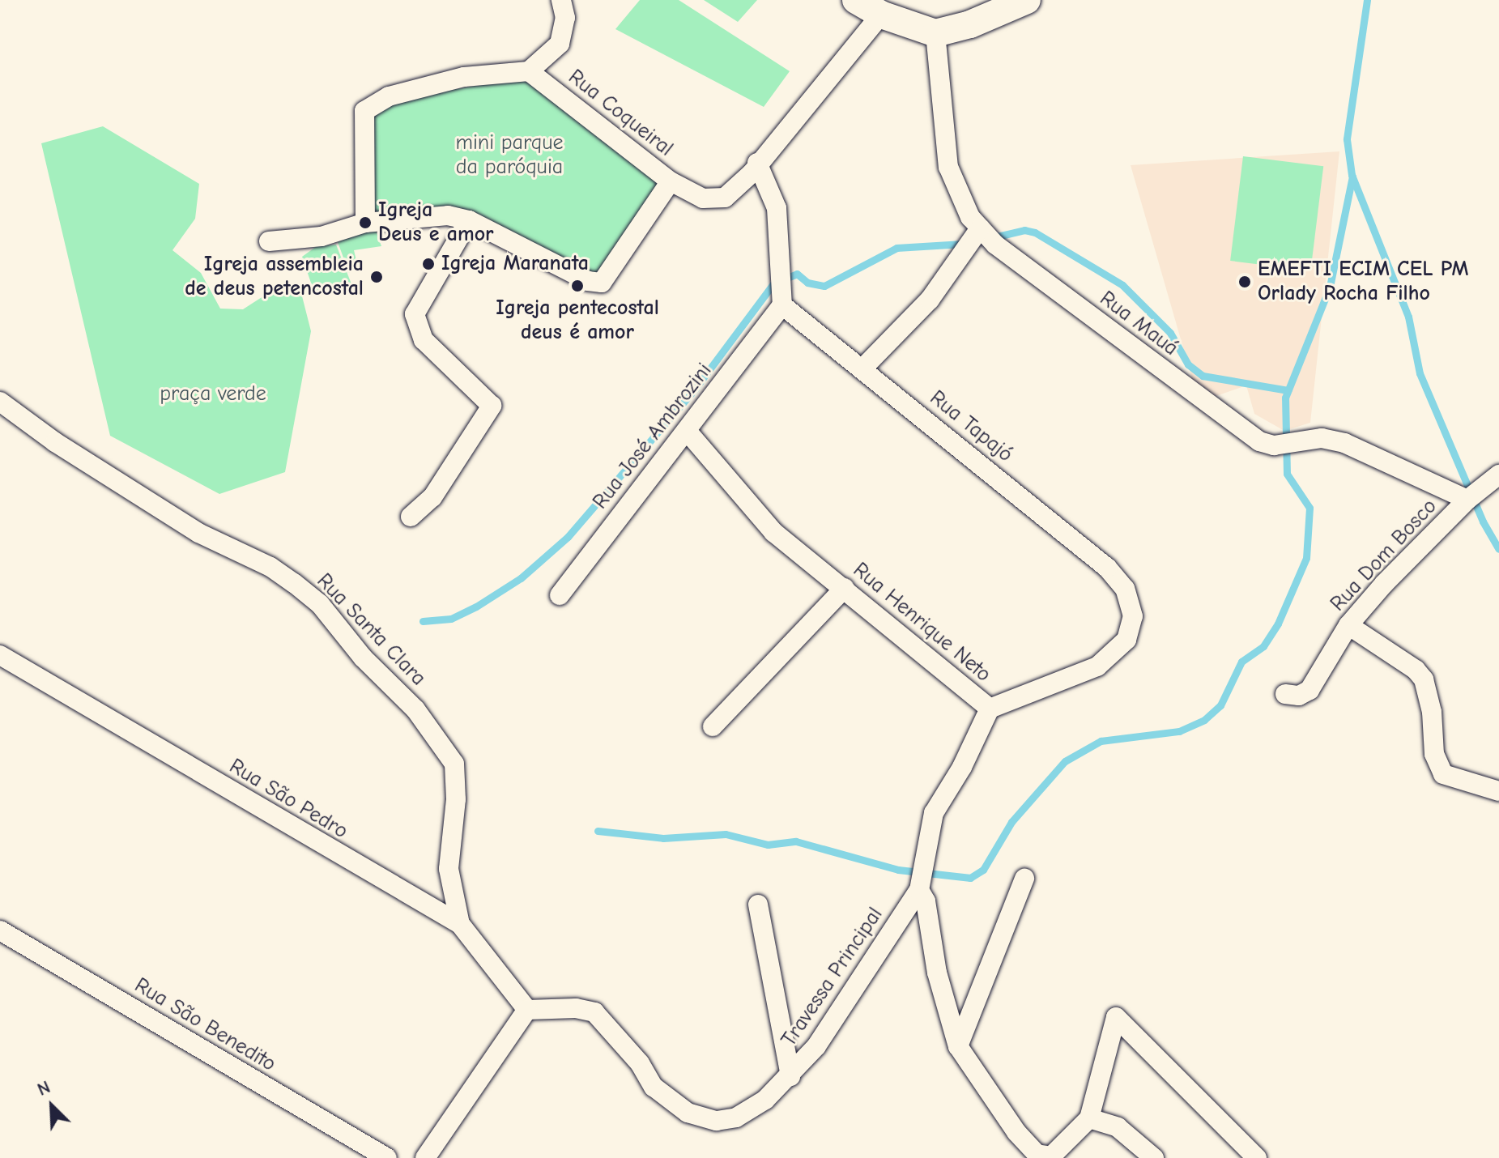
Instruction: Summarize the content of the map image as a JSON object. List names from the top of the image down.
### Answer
{
  "streets": {
    "street": [
      "Rua Coqueiral",
      "Rua Mauá",
      "Rua Tapajó",
      "Rua José Ambrozini",
      "Rua Dom Bosco",
      "Rua Henrique Neto",
      "Rua Santa Clara",
      "Rua São Pedro",
      "Travessa Principal",
      "Rua São Benedito"
    ]
  },
  "crossings": [
    ["Rua Mauá", "Rua Dom Bosco"],
    ["Rua Tapajó", "Rua José Ambrozini"],
    ["Rua Tapajó", "Rua Henrique Neto"],
    ["Rua José Ambrozini", "Rua Henrique Neto"],
    ["Rua Henrique Neto", "Travessa Principal"],
    ["Rua Santa Clara", "Rua São Pedro"],
    ["Rua São Pedro", "Travessa Principal"]
  ],
  "parks": ["mini parque da paróquia", "praça verde"],
  "places": [
    "Igreja Deus e amor",
    "Igreja Maranata",
    "Igreja assembleia de deus petencostal",
    "EMEFTI ECIM CEL PM Orlady Rocha Filho",
    "Igreja pentecostal deus é amor"
  ],
  "north": "top left"
}
